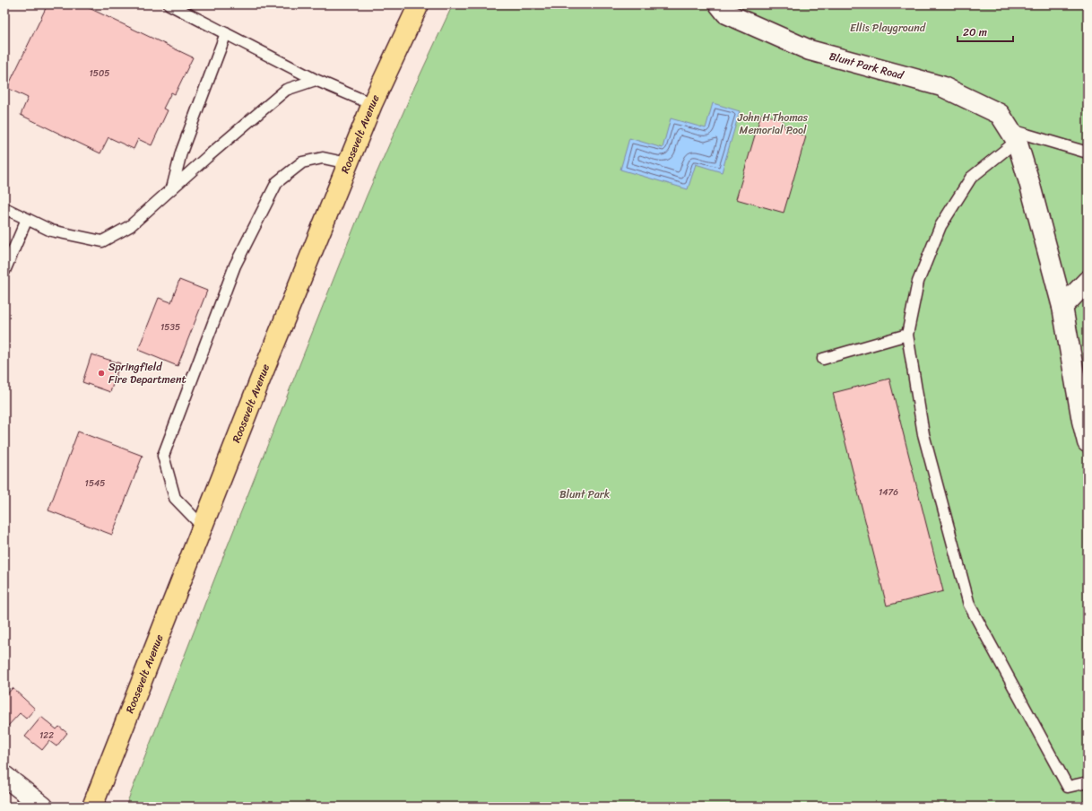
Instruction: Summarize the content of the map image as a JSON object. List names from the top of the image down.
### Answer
{
  "streets": {
    "main road": ["Roosevelt Avenue"],
    "street": ["Blunt Park Road"]
  },
  "parks": ["Ellis Playground", "John H Thomas Memorial Pool", "Blunt Park"],
  "places": ["Springfield Fire Department"],
  "house_numbers": [
    "1505",
    "1535",
    "1545",
    "1476",
    "122"
  ],
  "scale_bar": "20 m"
}
